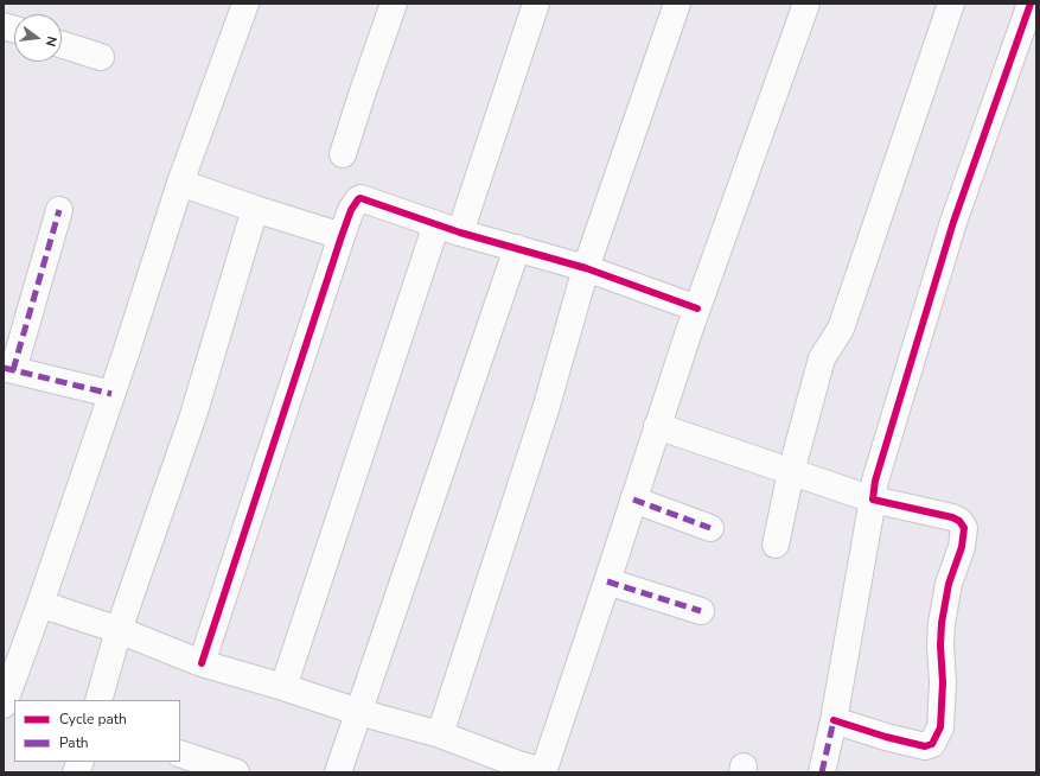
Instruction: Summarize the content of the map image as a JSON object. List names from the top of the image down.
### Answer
{
  "legend": ["Cycle path", "Path"],
  "north": "right"
}
